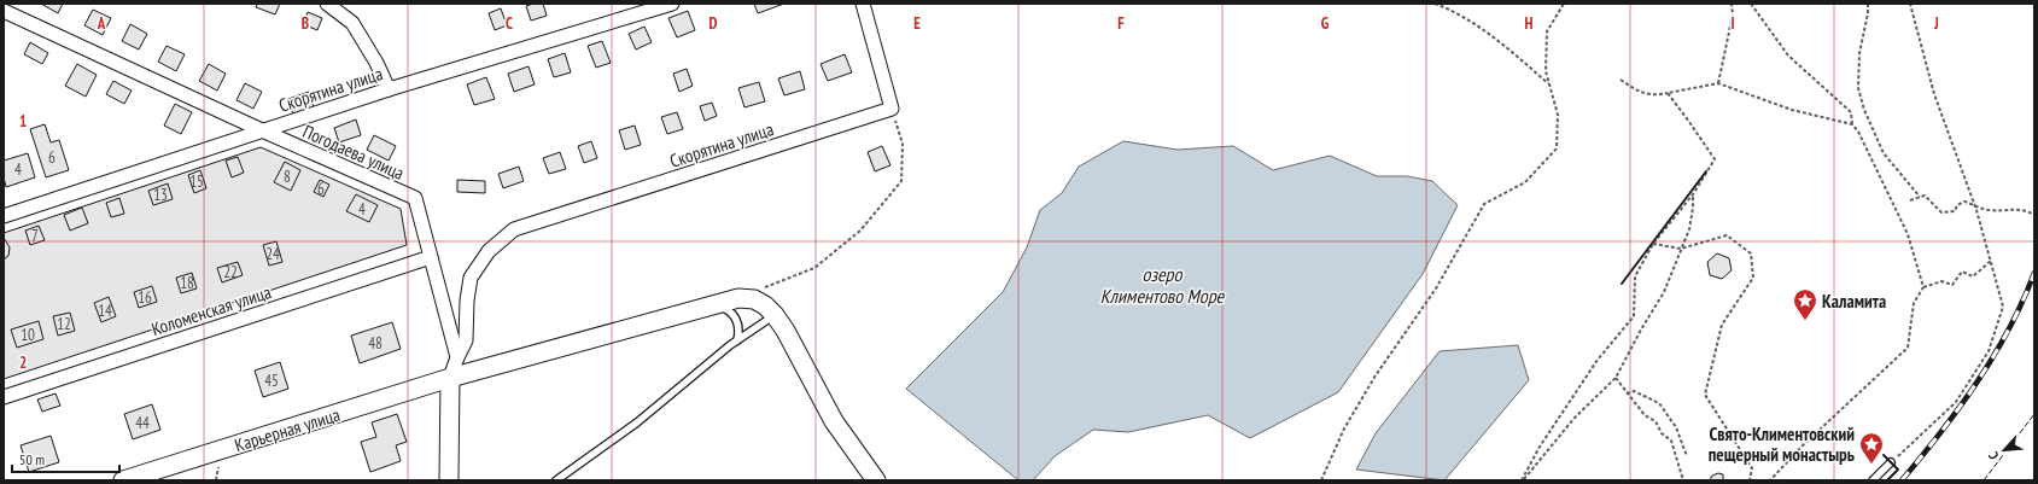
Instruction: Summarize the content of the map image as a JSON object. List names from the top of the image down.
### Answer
{
  "streets": {
    "street": [
      "Скорятина улица",
      "Погодаева улица",
      "Коломенская улица",
      "Карьерная улица"
    ]
  },
  "crossings": [
    ["Скорятина улица", "Погодаева улица"],
    ["Погодаева улица", "Коломенская улица"]
  ],
  "water": ["озеро Климентово Море"],
  "places": {
    "place": ["Каламита", "Свято-Климентовский пещерный монастырь"]
  },
  "house_numbers": [
    "6",
    "4",
    "8",
    "15",
    "6",
    "13",
    "4",
    "7",
    "24",
    "22",
    "18",
    "16",
    "14",
    "12",
    "10",
    "48",
    "45",
    "44"
  ],
  "scale_bar": "50 m",
  "north": "bottom left",
  "grid": {
    "columns": [
      "A",
      "B",
      "C",
      "D",
      "E",
      "F",
      "G",
      "H",
      "I",
      "J"
    ],
    "rows": ["1", "2"]
  }
}
